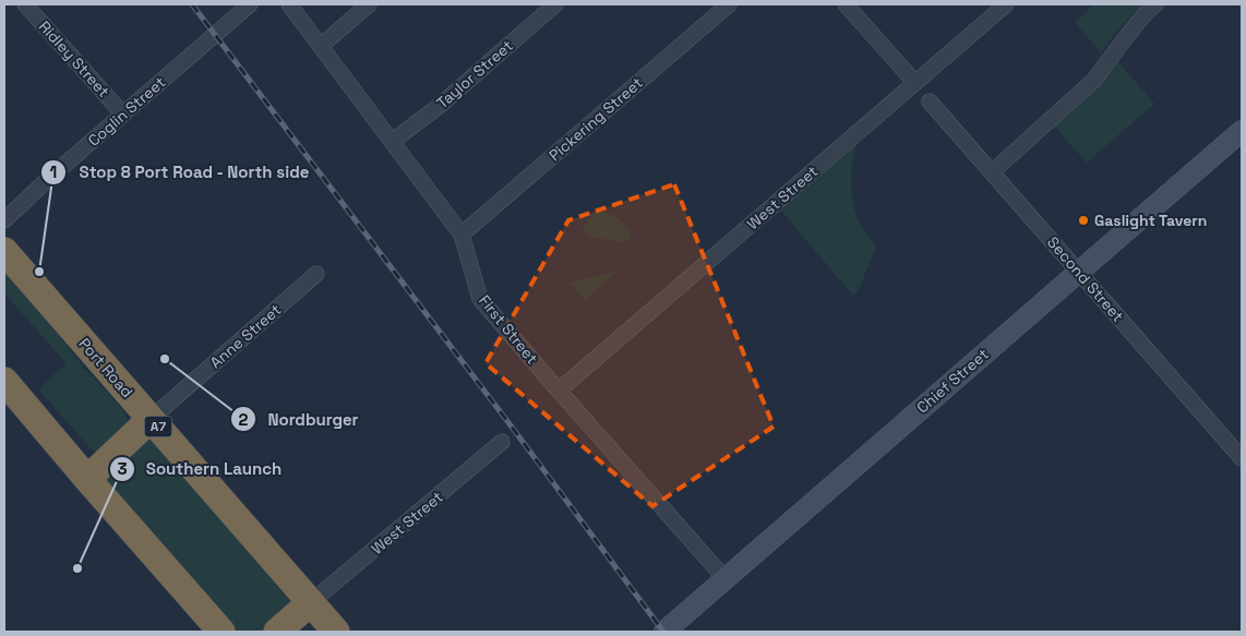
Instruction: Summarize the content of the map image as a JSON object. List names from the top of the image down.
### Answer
{
  "streets": {
    "highway": ["Port Road", "A7"],
    "street": [
      "Ridley Street",
      "Taylor Street",
      "Coglin Street",
      "Pickering Street",
      "West Street",
      "Second Street",
      "First Street",
      "Anne Street",
      "Chief Street"
    ]
  },
  "crossings": [
    ["Ridley Street", "Coglin Street"],
    ["Taylor Street", "First Street"],
    ["Pickering Street", "First Street"],
    ["West Street", "First Street"],
    ["West Street", "Port Road"],
    ["Second Street", "Chief Street"],
    ["First Street", "Chief Street"],
    ["Anne Street", "Port Road"]
  ],
  "places": [
    "Gaslight Tavern",
    "Stop 8 Port Road - North side",
    "Nordburger",
    "Southern Launch"
  ]
}
